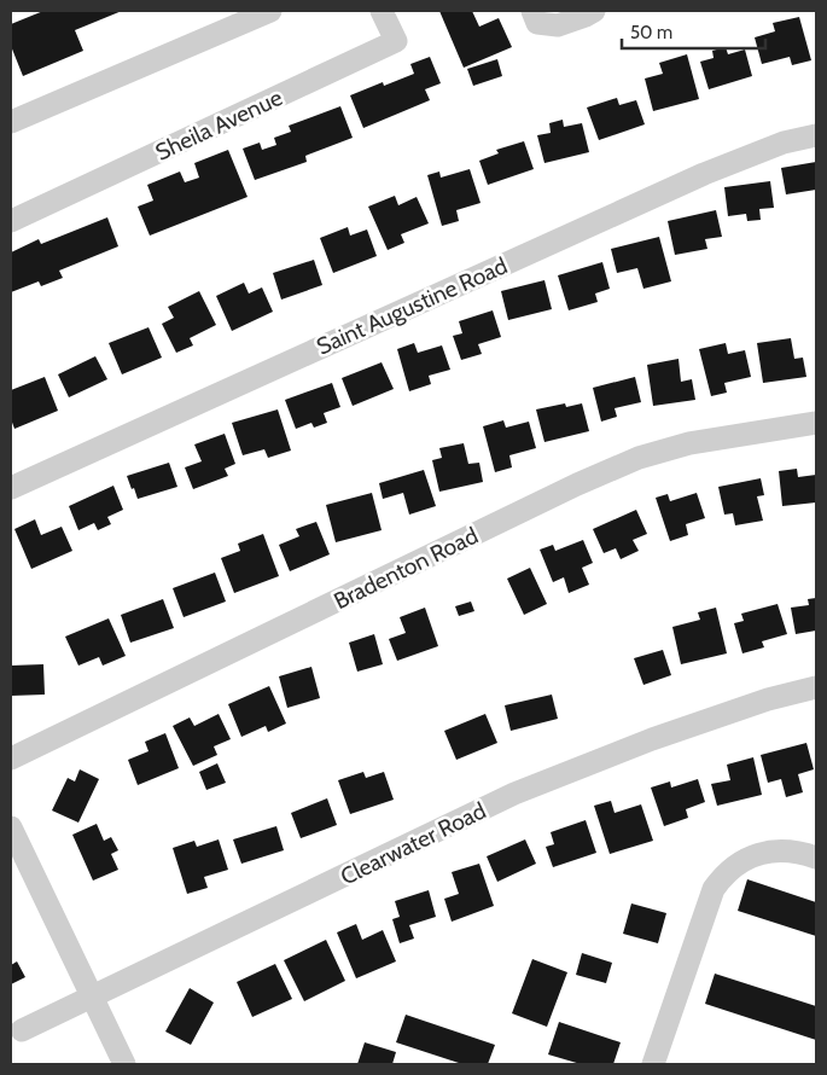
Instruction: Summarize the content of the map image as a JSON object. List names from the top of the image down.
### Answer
{
  "streets": {
    "street": [
      "Sheila Avenue",
      "Saint Augustine Road",
      "Bradenton Road",
      "Clearwater Road"
    ]
  },
  "scale_bar": "50 m"
}
